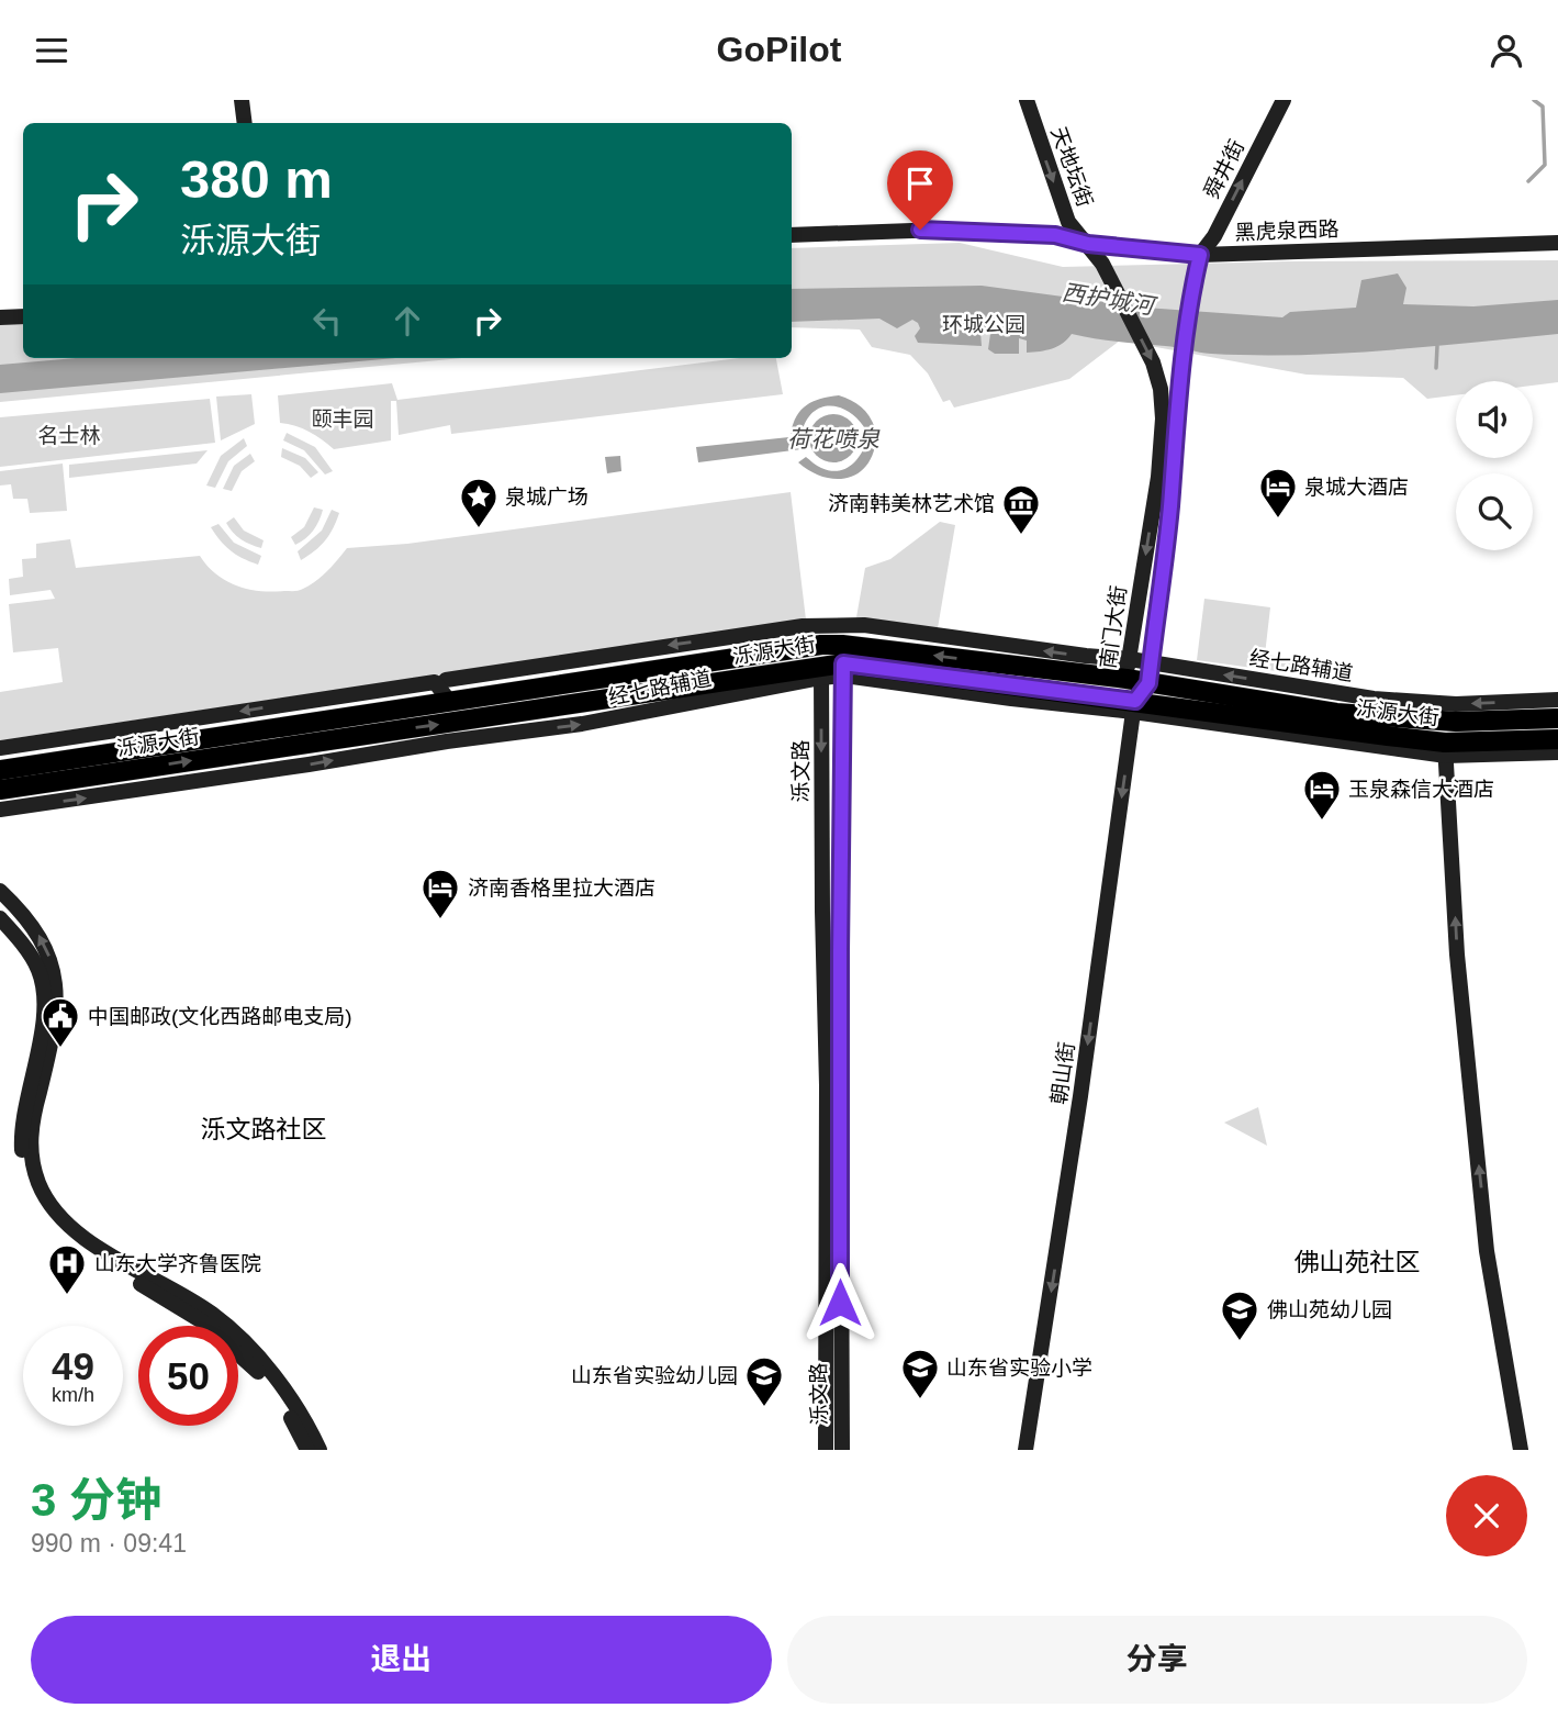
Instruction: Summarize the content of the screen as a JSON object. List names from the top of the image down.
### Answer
{
  "streets": {
    "main road": ["泺源大街"],
    "street": [
      "天地坛街",
      "舜井街",
      "黑虎泉西路",
      "南门大街",
      "经七路辅道",
      "泺文路",
      "朝山街"
    ]
  },
  "crossings": [
    ["天地坛街", "黑虎泉西路"],
    ["天地坛街", "南门大街"],
    ["舜井街", "黑虎泉西路"],
    ["舜井街", "南门大街"],
    ["黑虎泉西路", "南门大街"],
    ["南门大街", "泺源大街"],
    ["南门大街", "经七路辅道"],
    ["南门大街", "朝山街"],
    ["泺源大街", "经七路辅道"],
    ["泺源大街", "泺文路"],
    ["泺源大街", "朝山街"],
    ["经七路辅道", "泺文路"]
  ],
  "one_way": ["天地坛街", "舜井街", "朝山街"],
  "districts": ["泺文路社区", "佛山苑社区"],
  "water": ["西护城河", "荷花喷泉"],
  "parks": ["环城公园", "颐丰园", "名士林"],
  "places": {
    "hotel": ["泉城大酒店", "玉泉森信大酒店", "济南香格里拉大酒店"],
    "place": ["泉城广场"],
    "museum": ["济南韩美林艺术馆"],
    "public building": ["中国邮政(文化西路邮电支局)"],
    "hospital": ["山东大学齐鲁医院"],
    "school or university": ["佛山苑幼儿园", "山东省实验小学", "山东省实验幼儿园"]
  },
  "page": {
    "header": "GoPilot",
    "turn": ["380 m", "泺源大街"],
    "speed": "49 km/h",
    "limit": "50",
    "heading": ["3 分钟", "990 m · 09:41"],
    "buttons": ["退出", "分享"]
  }
}
